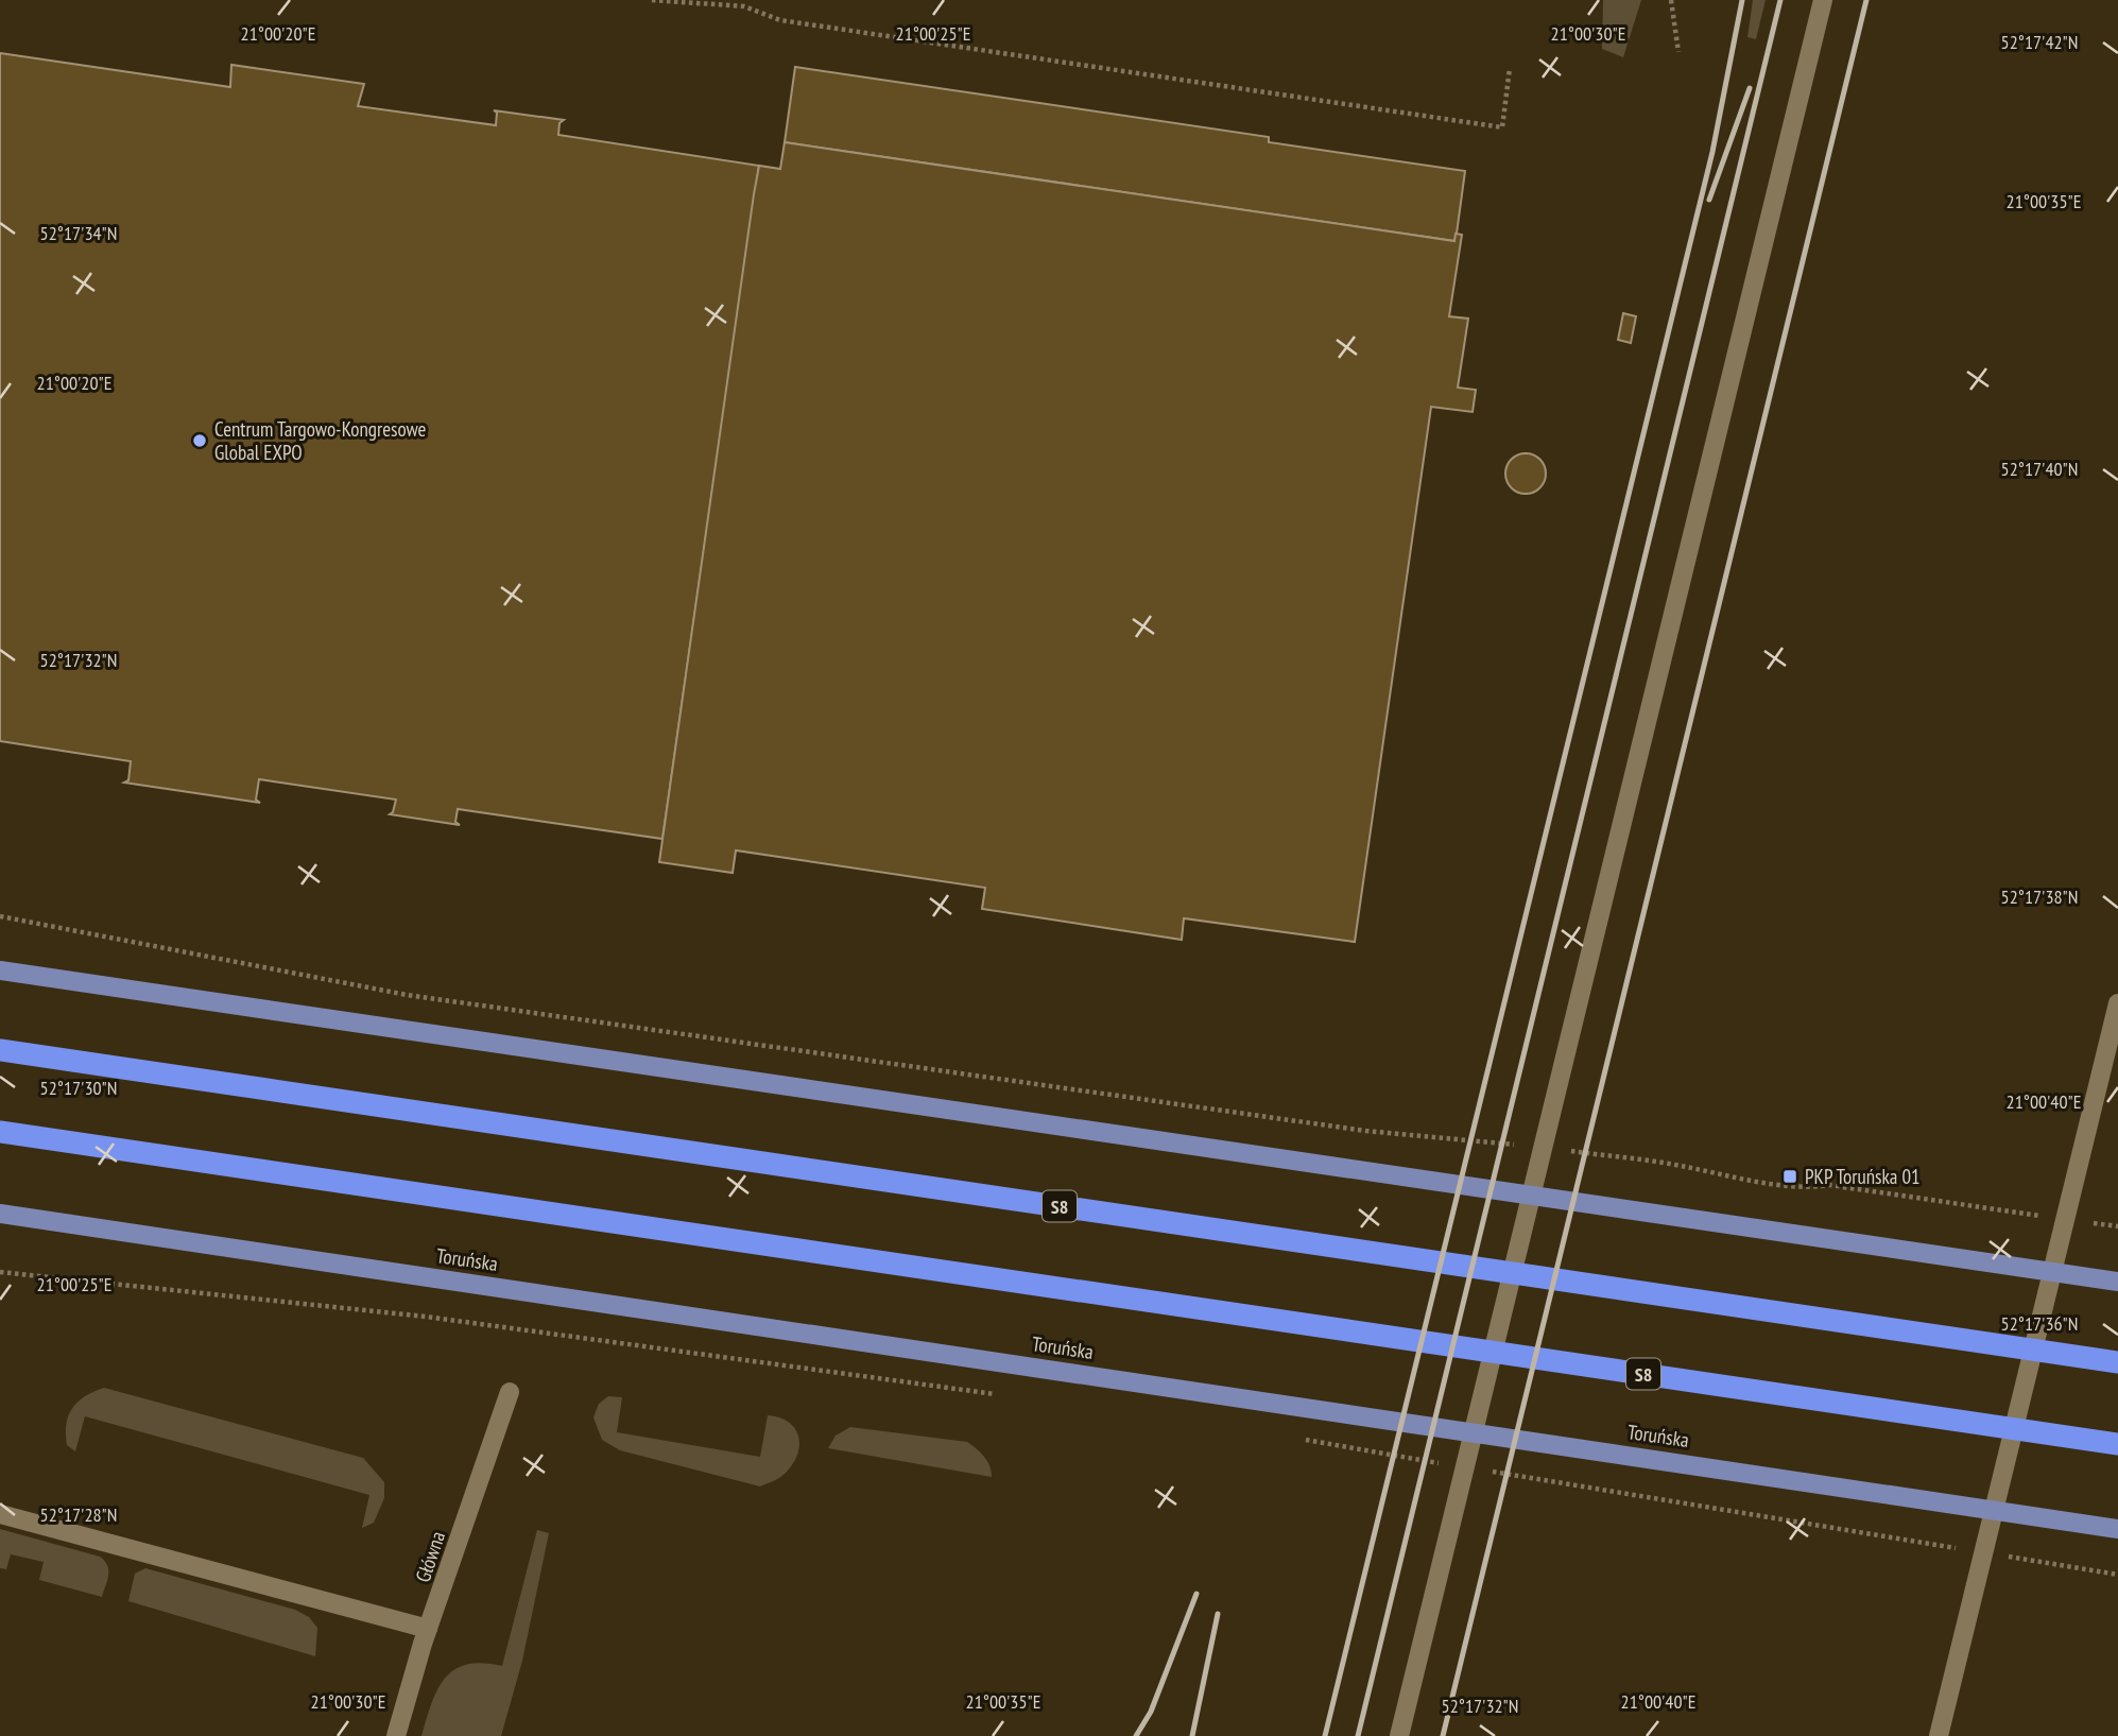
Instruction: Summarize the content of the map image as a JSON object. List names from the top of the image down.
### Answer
{
  "streets": {
    "highway": ["S8"],
    "main road": ["Toruńska"],
    "lane": ["Główna"]
  },
  "places": {
    "other": ["Centrum Targowo-Kongresowe Global EXPO"],
    "transit": ["PKP Toruńska 01"]
  },
  "coordinates": [
    "21°00'20\"E",
    "21°00'25\"E",
    "21°00'30\"E",
    "52°17'42\"N",
    "21°00'35\"E",
    "52°17'34\"N",
    "52°17'40\"N",
    "52°17'32\"N",
    "52°17'38\"N",
    "52°17'30\"N",
    "21°00'40\"E",
    "52°17'36\"N",
    "52°17'28\"N"
  ]
}
